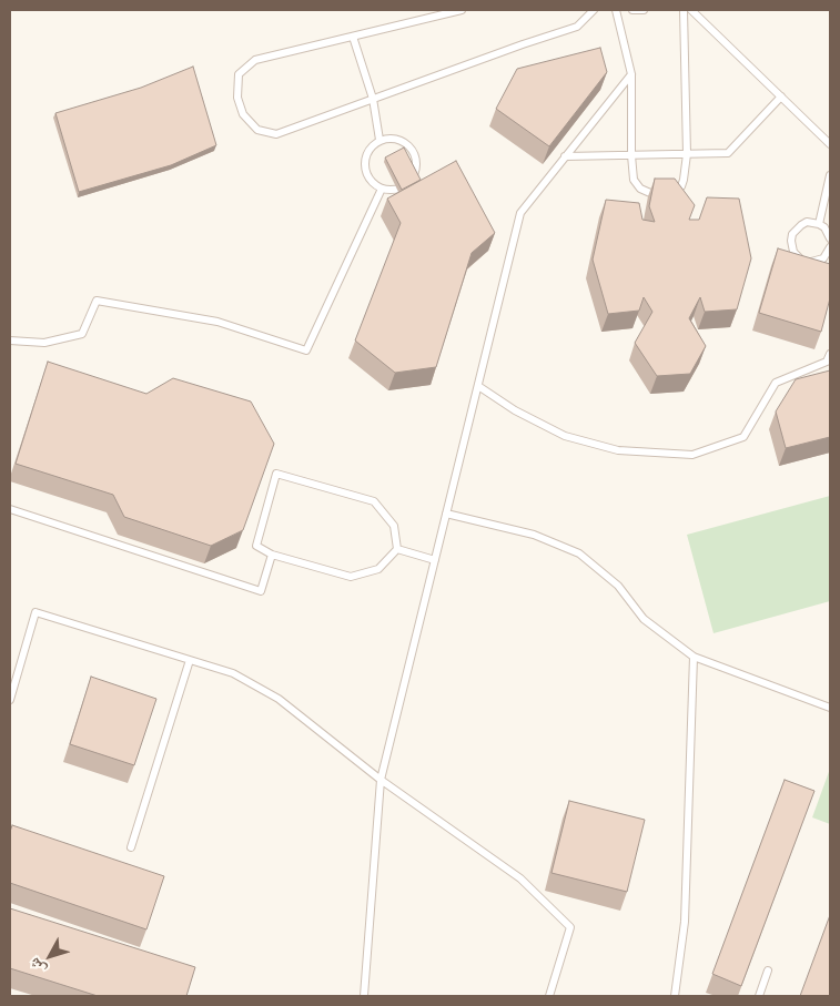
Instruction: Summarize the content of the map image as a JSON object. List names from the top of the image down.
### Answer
{
  "north": "bottom left"
}
